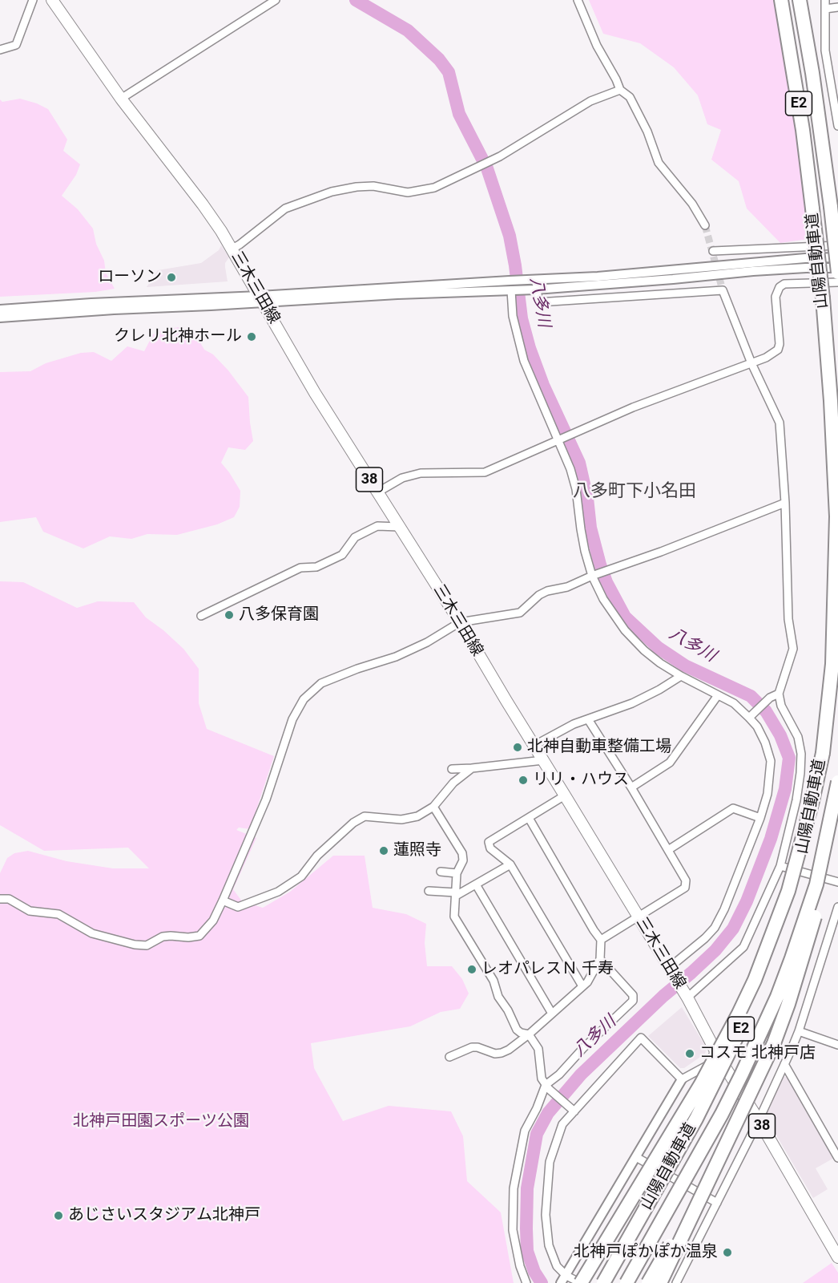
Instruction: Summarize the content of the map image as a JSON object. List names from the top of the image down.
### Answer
{
  "streets": {
    "highway": ["E2", "山陽自動車道"],
    "main road": ["三木三田線", "38"]
  },
  "districts": ["八多町下小名田"],
  "water": ["八多川"],
  "parks": ["北神戸田園スポーツ公園"],
  "places": [
    "ローソン",
    "クレリ北神ホール",
    "八多保育園",
    "北神自動車整備工場",
    "リリ・ハウス",
    "蓮照寺",
    "レオパレスＮ 千寿",
    "コスモ 北神戸店",
    "あじさいスタジアム北神戸",
    "北神戸ぽかぽか温泉"
  ]
}
